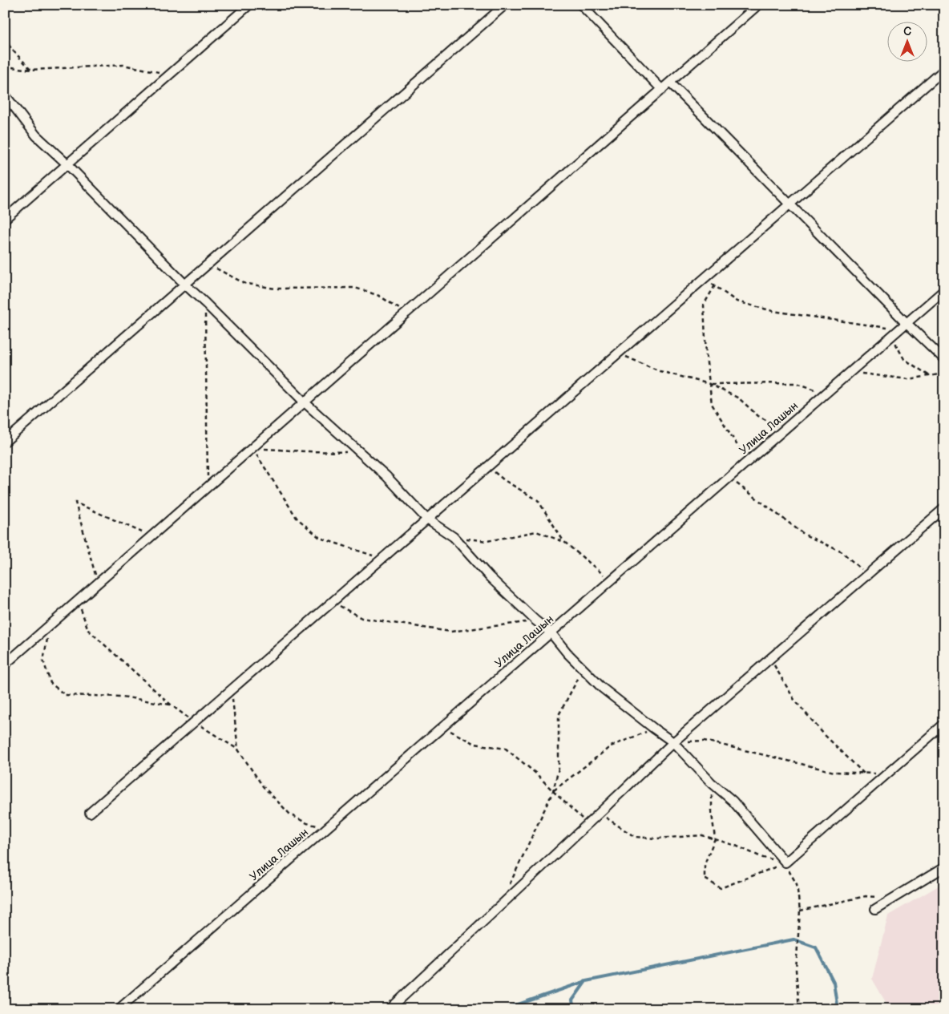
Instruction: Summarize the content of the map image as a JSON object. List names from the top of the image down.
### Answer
{
  "streets": {
    "street": ["Улица Лашын"]
  },
  "north": "top"
}
